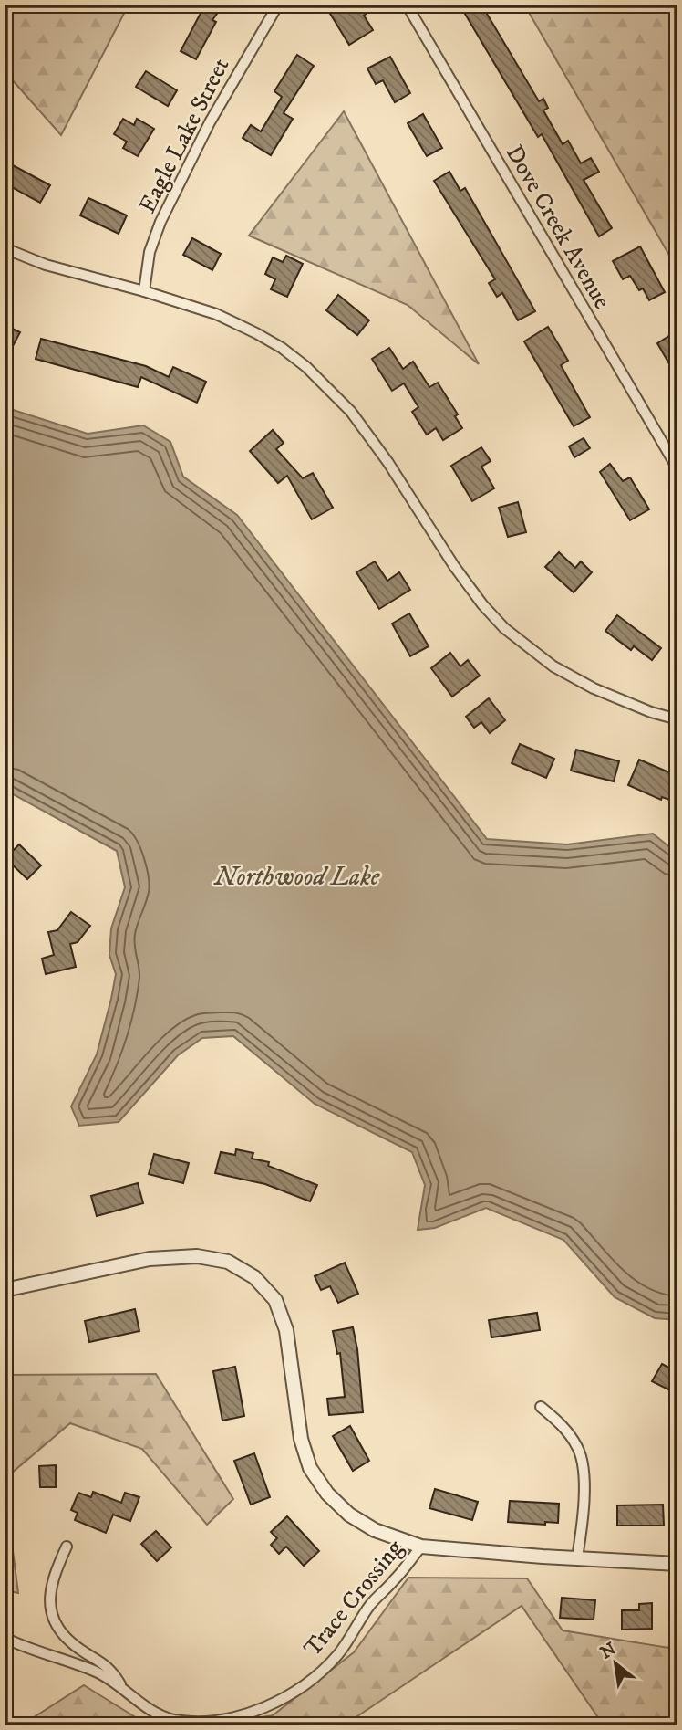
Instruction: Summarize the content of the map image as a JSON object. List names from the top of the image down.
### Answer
{
  "streets": {
    "street": ["Eagle Lake Street", "Dove Creek Avenue", "Trace Crossing"]
  },
  "water": ["Northwood Lake"],
  "north": "top left"
}
